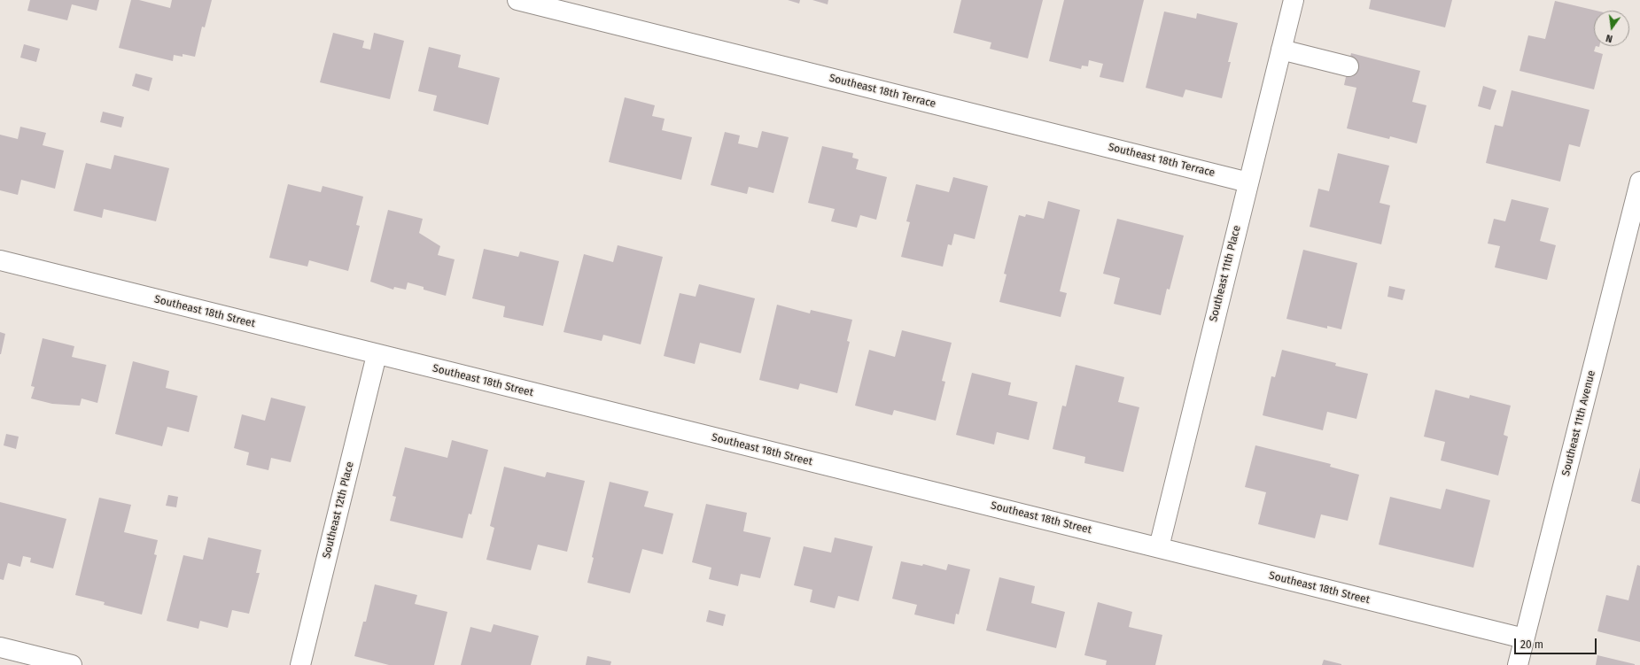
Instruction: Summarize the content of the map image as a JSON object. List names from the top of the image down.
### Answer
{
  "streets": {
    "street": [
      "Southeast 18th Terrace",
      "Southeast 11th Place",
      "Southeast 18th Street",
      "Southeast 11th Avenue",
      "Southeast 12th Place"
    ]
  },
  "crossings": [
    ["Southeast 18th Terrace", "Southeast 11th Place"],
    ["Southeast 11th Place", "Southeast 18th Street"],
    ["Southeast 18th Street", "Southeast 11th Avenue"],
    ["Southeast 18th Street", "Southeast 12th Place"]
  ],
  "scale_bar": "20 m",
  "north": "bottom"
}
